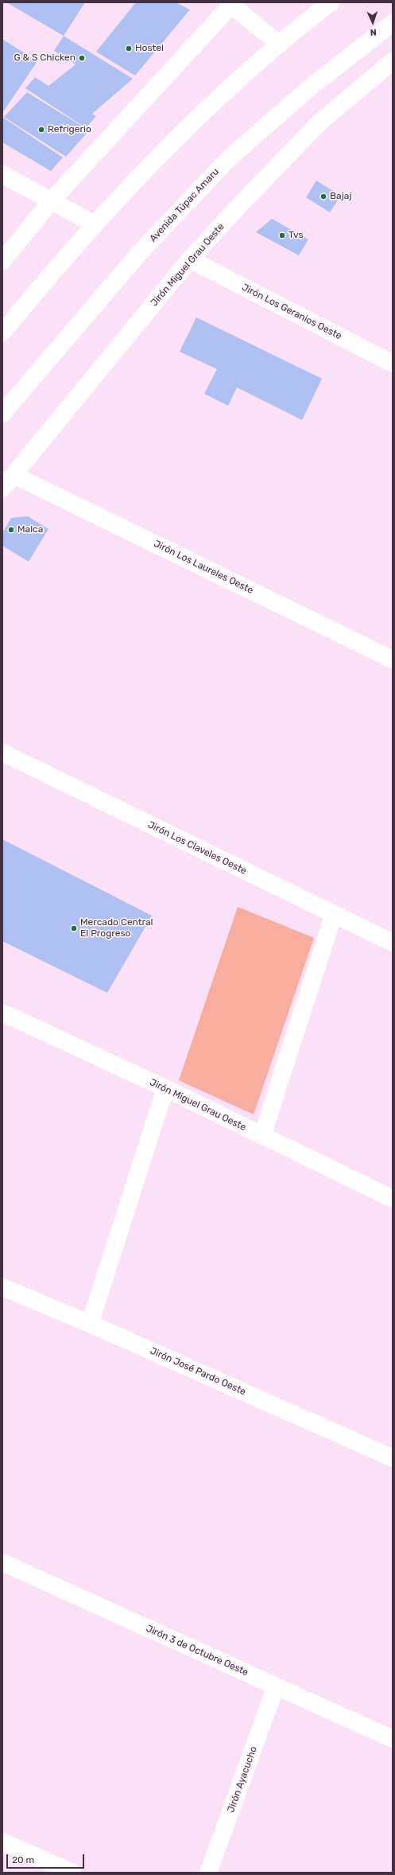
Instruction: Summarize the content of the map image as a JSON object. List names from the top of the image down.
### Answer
{
  "streets": {
    "main road": [
      "Avenida Túpac Amaru",
      "Jirón Miguel Grau Oeste",
      "Jirón Los Geranios Oeste",
      "Jirón Los Laureles Oeste",
      "Jirón Los Claveles Oeste",
      "Jirón José Pardo Oeste",
      "Jirón 3 de Octubre Oeste",
      "Jirón Ayacucho"
    ]
  },
  "crossings": [
    ["Jirón Miguel Grau Oeste", "Jirón Los Geranios Oeste"],
    ["Jirón Miguel Grau Oeste", "Jirón Los Laureles Oeste"],
    ["Jirón 3 de Octubre Oeste", "Jirón Ayacucho"]
  ],
  "places": [
    "Hostel",
    "G & S Chicken",
    "Refrigerio",
    "Bajaj",
    "Tvs",
    "Malca",
    "Mercado Central El Progreso"
  ],
  "scale_bar": "20 m",
  "north": "bottom"
}
